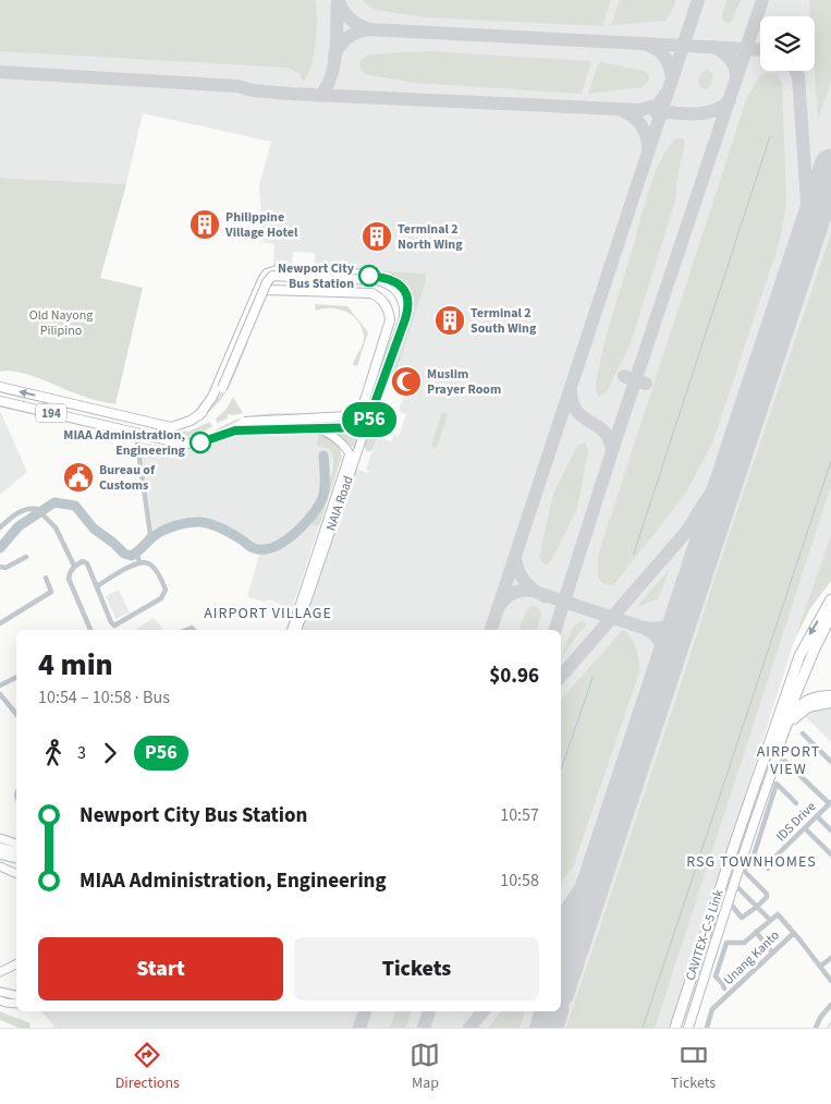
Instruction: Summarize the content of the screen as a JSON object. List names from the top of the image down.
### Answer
{
  "streets": {
    "highway": ["CAVITEX–C-5 Link"],
    "main road": ["194", "NAIA Road"],
    "street": ["IDS Drive", "Unang Kanto"]
  },
  "districts": ["AIRPORT VILLAGE", "AIRPORT VIEW", "RSG TOWNHOMES"],
  "parks": ["Old Nayong Pilipino"],
  "places": {
    "building": ["Philippine Village Hotel", "Terminal 2 North Wing", "Terminal 2 South Wing"],
    "other": ["Newport City Bus Station", "MIAA Administration, Engineering"],
    "mosque": ["Muslim Prayer Room"],
    "public building": ["Bureau of Customs"]
  },
  "lines": ["bus line P56"],
  "page": {
    "on_map": "P56",
    "heading": ["4 min", "10:54 – 10:58 · Bus", "$0.96"],
    "legs": ["3", "P56"],
    "list": [
      {
        "name": "Newport City Bus Station",
        "value": "10:57"
      },
      {
        "name": "MIAA Administration, Engineering",
        "value": "10:58"
      }
    ],
    "buttons": ["Start", "Tickets"],
    "tabs": ["Directions", "Map", "Tickets"]
  }
}
